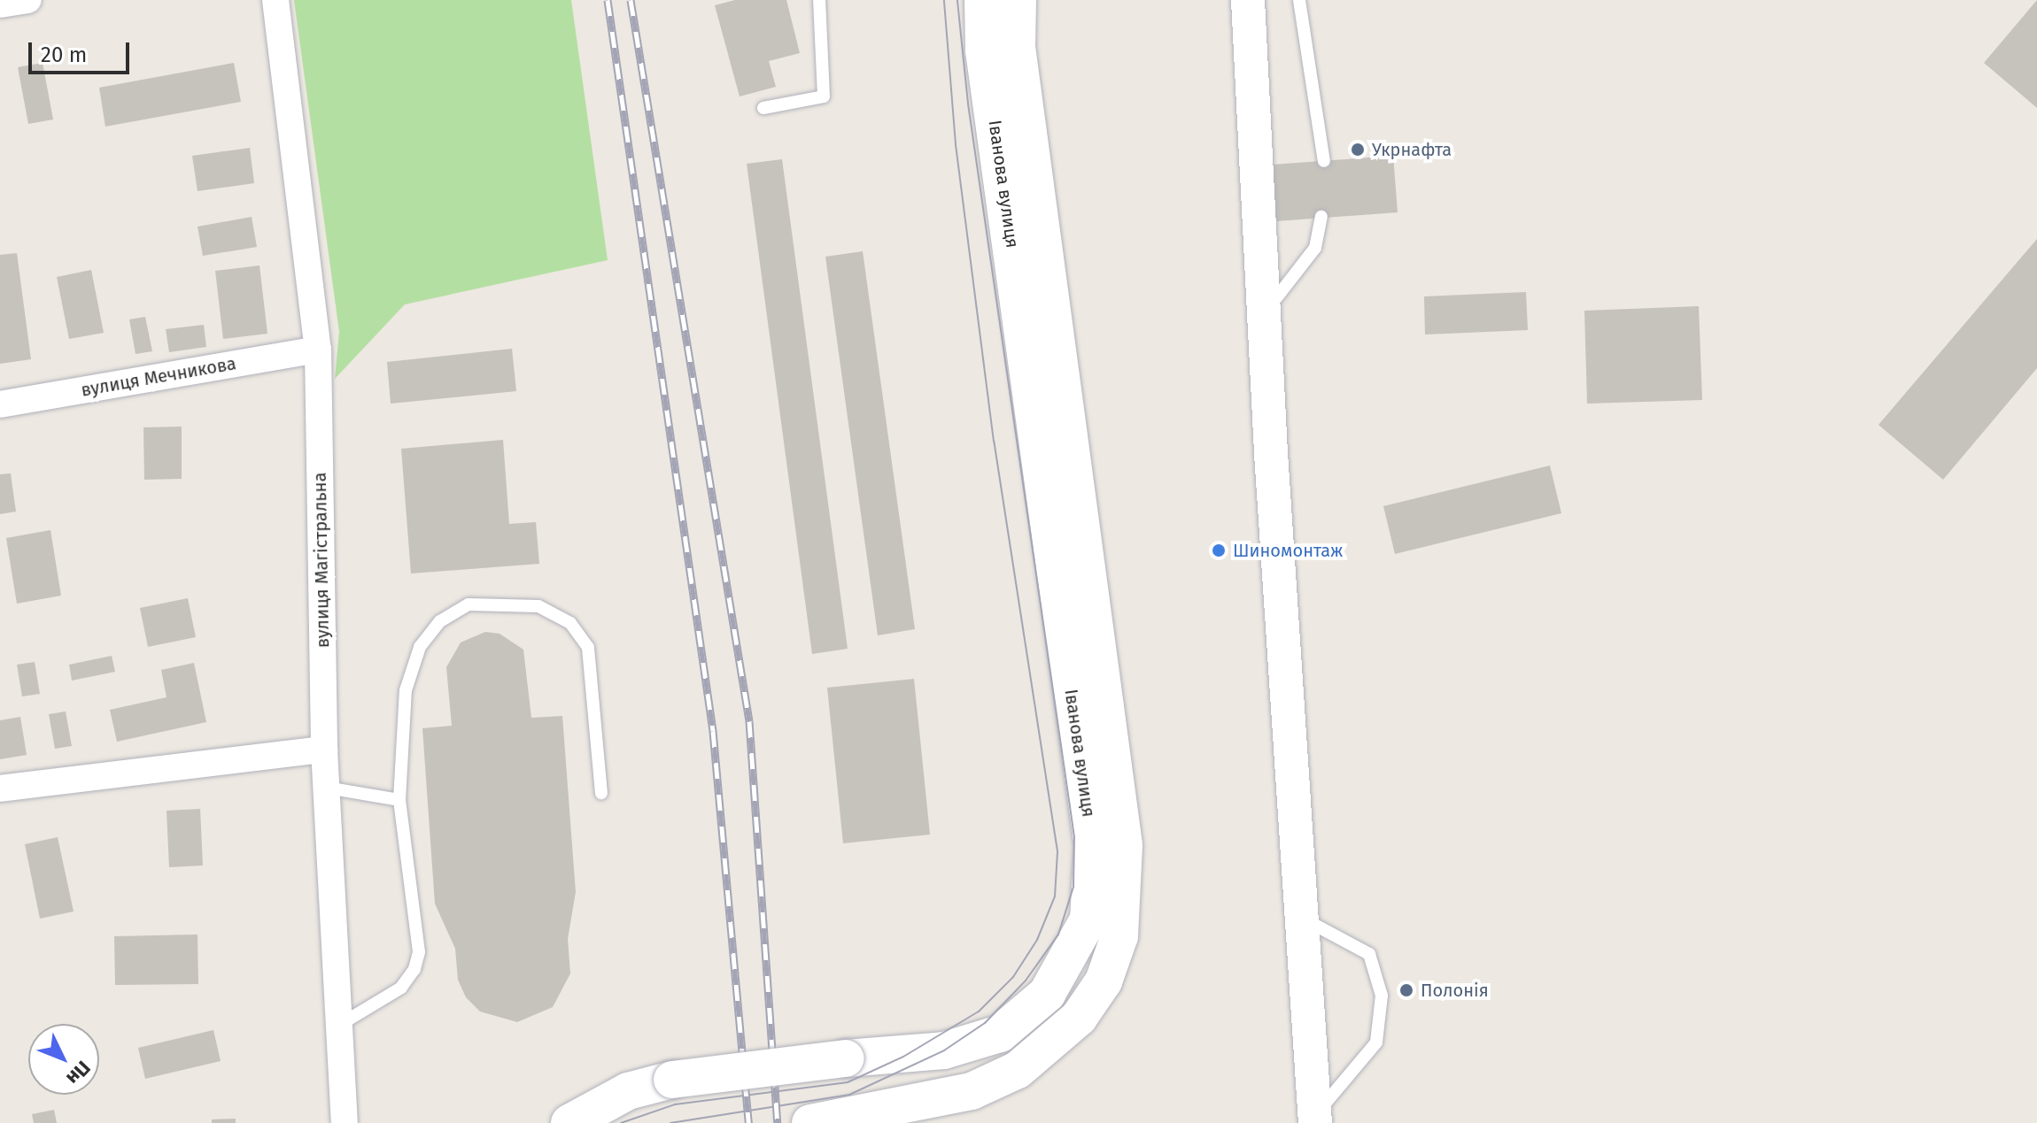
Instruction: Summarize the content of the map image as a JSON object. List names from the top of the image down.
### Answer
{
  "streets": {
    "main road": ["Іванова вулиця"],
    "street": ["вулиця Мечникова", "вулиця Магістральна"]
  },
  "crossings": [
    ["вулиця Мечникова", "вулиця Магістральна"]
  ],
  "places": ["Укрнафта", "Шиномонтаж", "Полонія"],
  "scale_bar": "20 m",
  "north": "bottom right"
}
